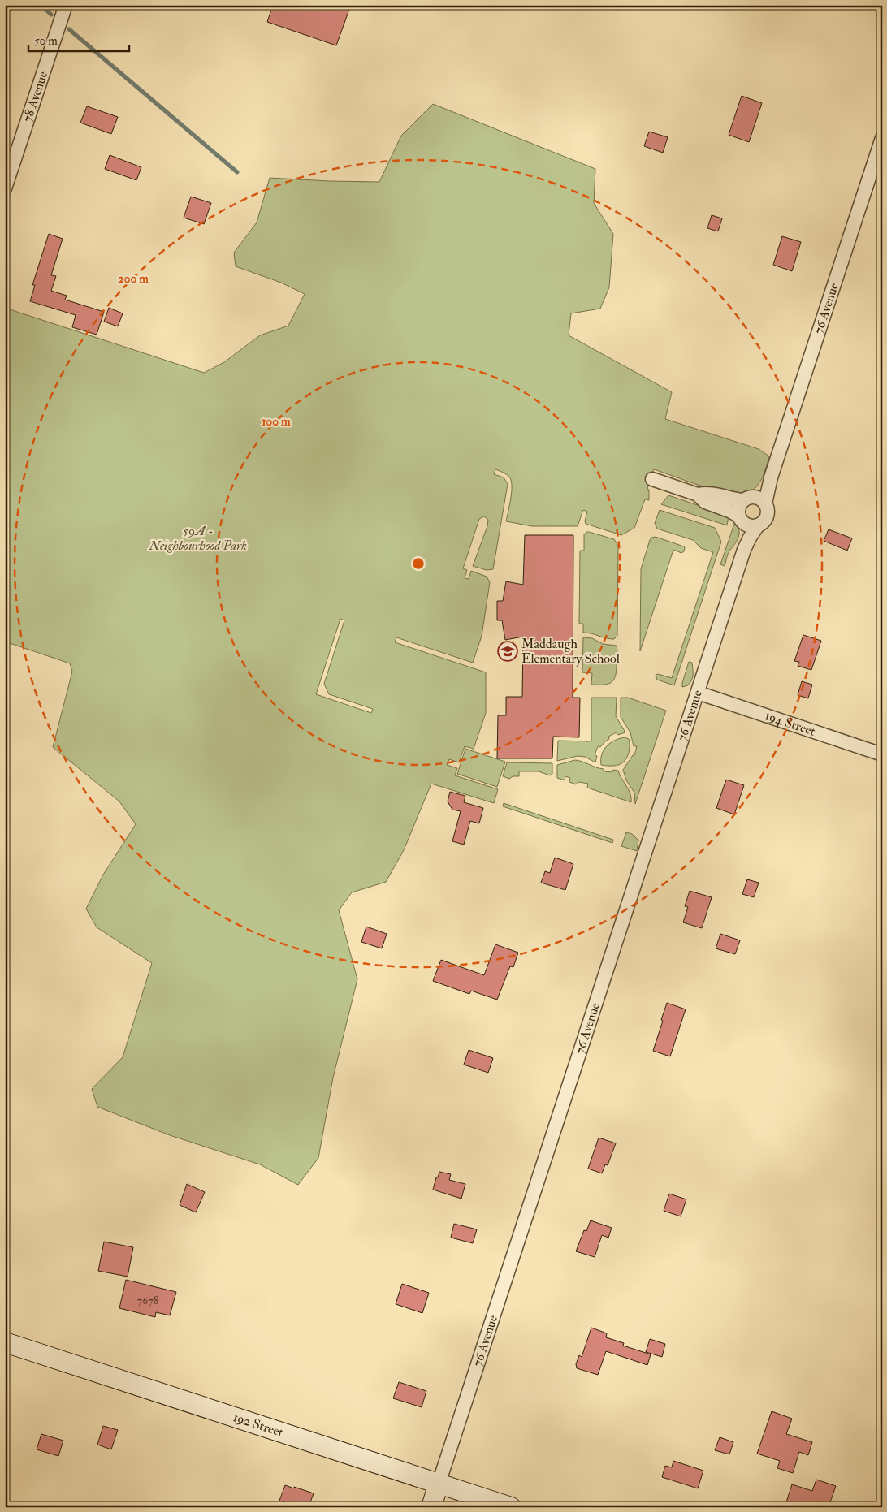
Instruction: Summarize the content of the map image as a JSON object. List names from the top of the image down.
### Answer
{
  "streets": {
    "main road": ["76 Avenue", "192 Street"],
    "street": ["78 Avenue", "194 Street"]
  },
  "crossings": [
    ["76 Avenue", "194 Street"],
    ["76 Avenue", "192 Street"]
  ],
  "parks": ["59A - Neighbourhood Park"],
  "places": {
    "school or university": ["Maddaugh Elementary School"]
  },
  "house_numbers": ["7678"],
  "scale_bar": "50 m",
  "rings": ["200 m", "100 m"]
}
